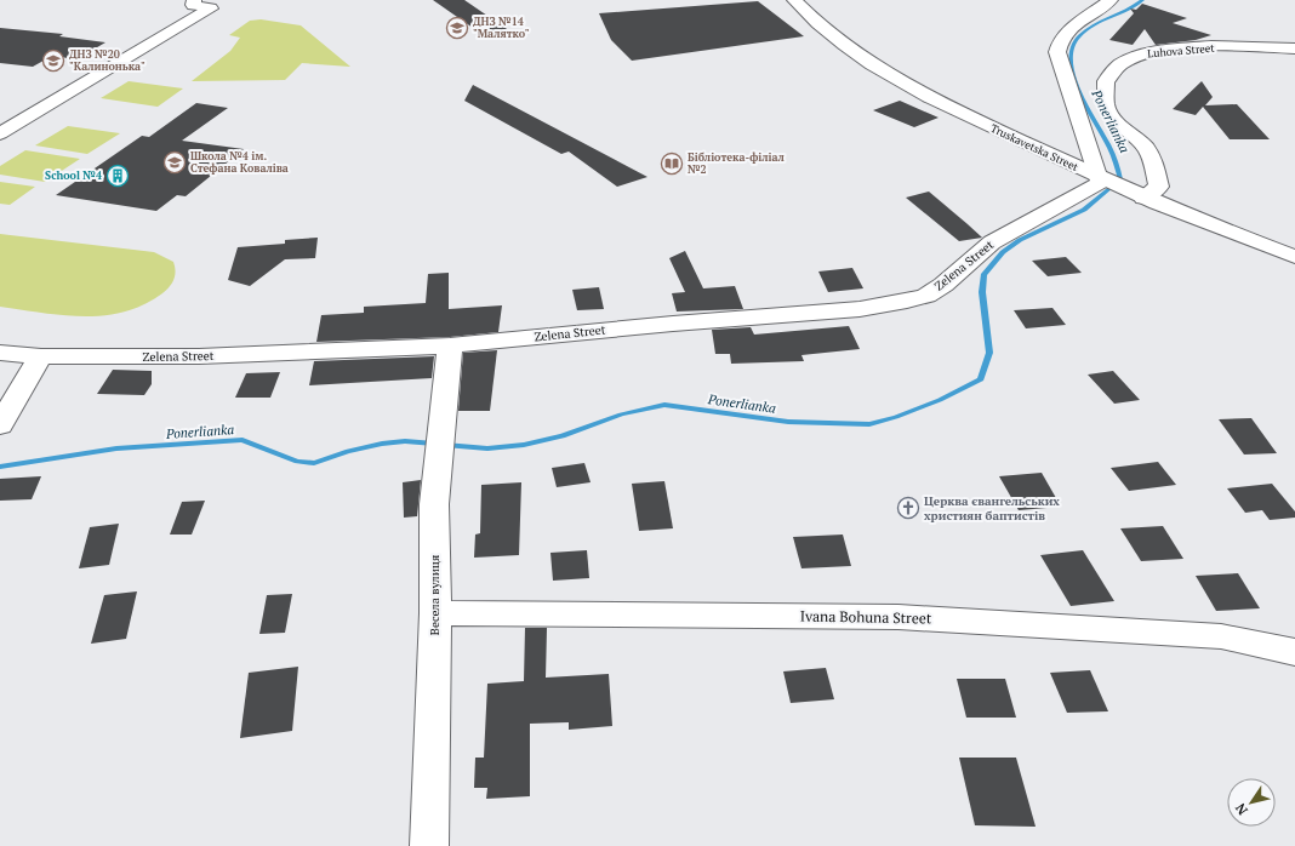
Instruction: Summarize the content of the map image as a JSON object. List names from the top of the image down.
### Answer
{
  "streets": {
    "street": [
      "Luhova Street",
      "Truskavetska Street",
      "Zelena Street",
      "Весела вулиця",
      "Ivana Bohuna Street"
    ]
  },
  "crossings": [
    ["Luhova Street", "Truskavetska Street"],
    ["Truskavetska Street", "Zelena Street"],
    ["Zelena Street", "Весела вулиця"],
    ["Весела вулиця", "Ivana Bohuna Street"]
  ],
  "water": ["Ponerlianka"],
  "places": {
    "school or university": ["ДНЗ №14 \"Малятко\"", "ДНЗ №20 \"Калинонька\"", "Школа №4 ім. Стефана Коваліва"],
    "library": ["Бібліотека-філіал №2"],
    "building": ["School №4"],
    "church": ["Церква євангельських християн баптистів"]
  },
  "north": "bottom left"
}
